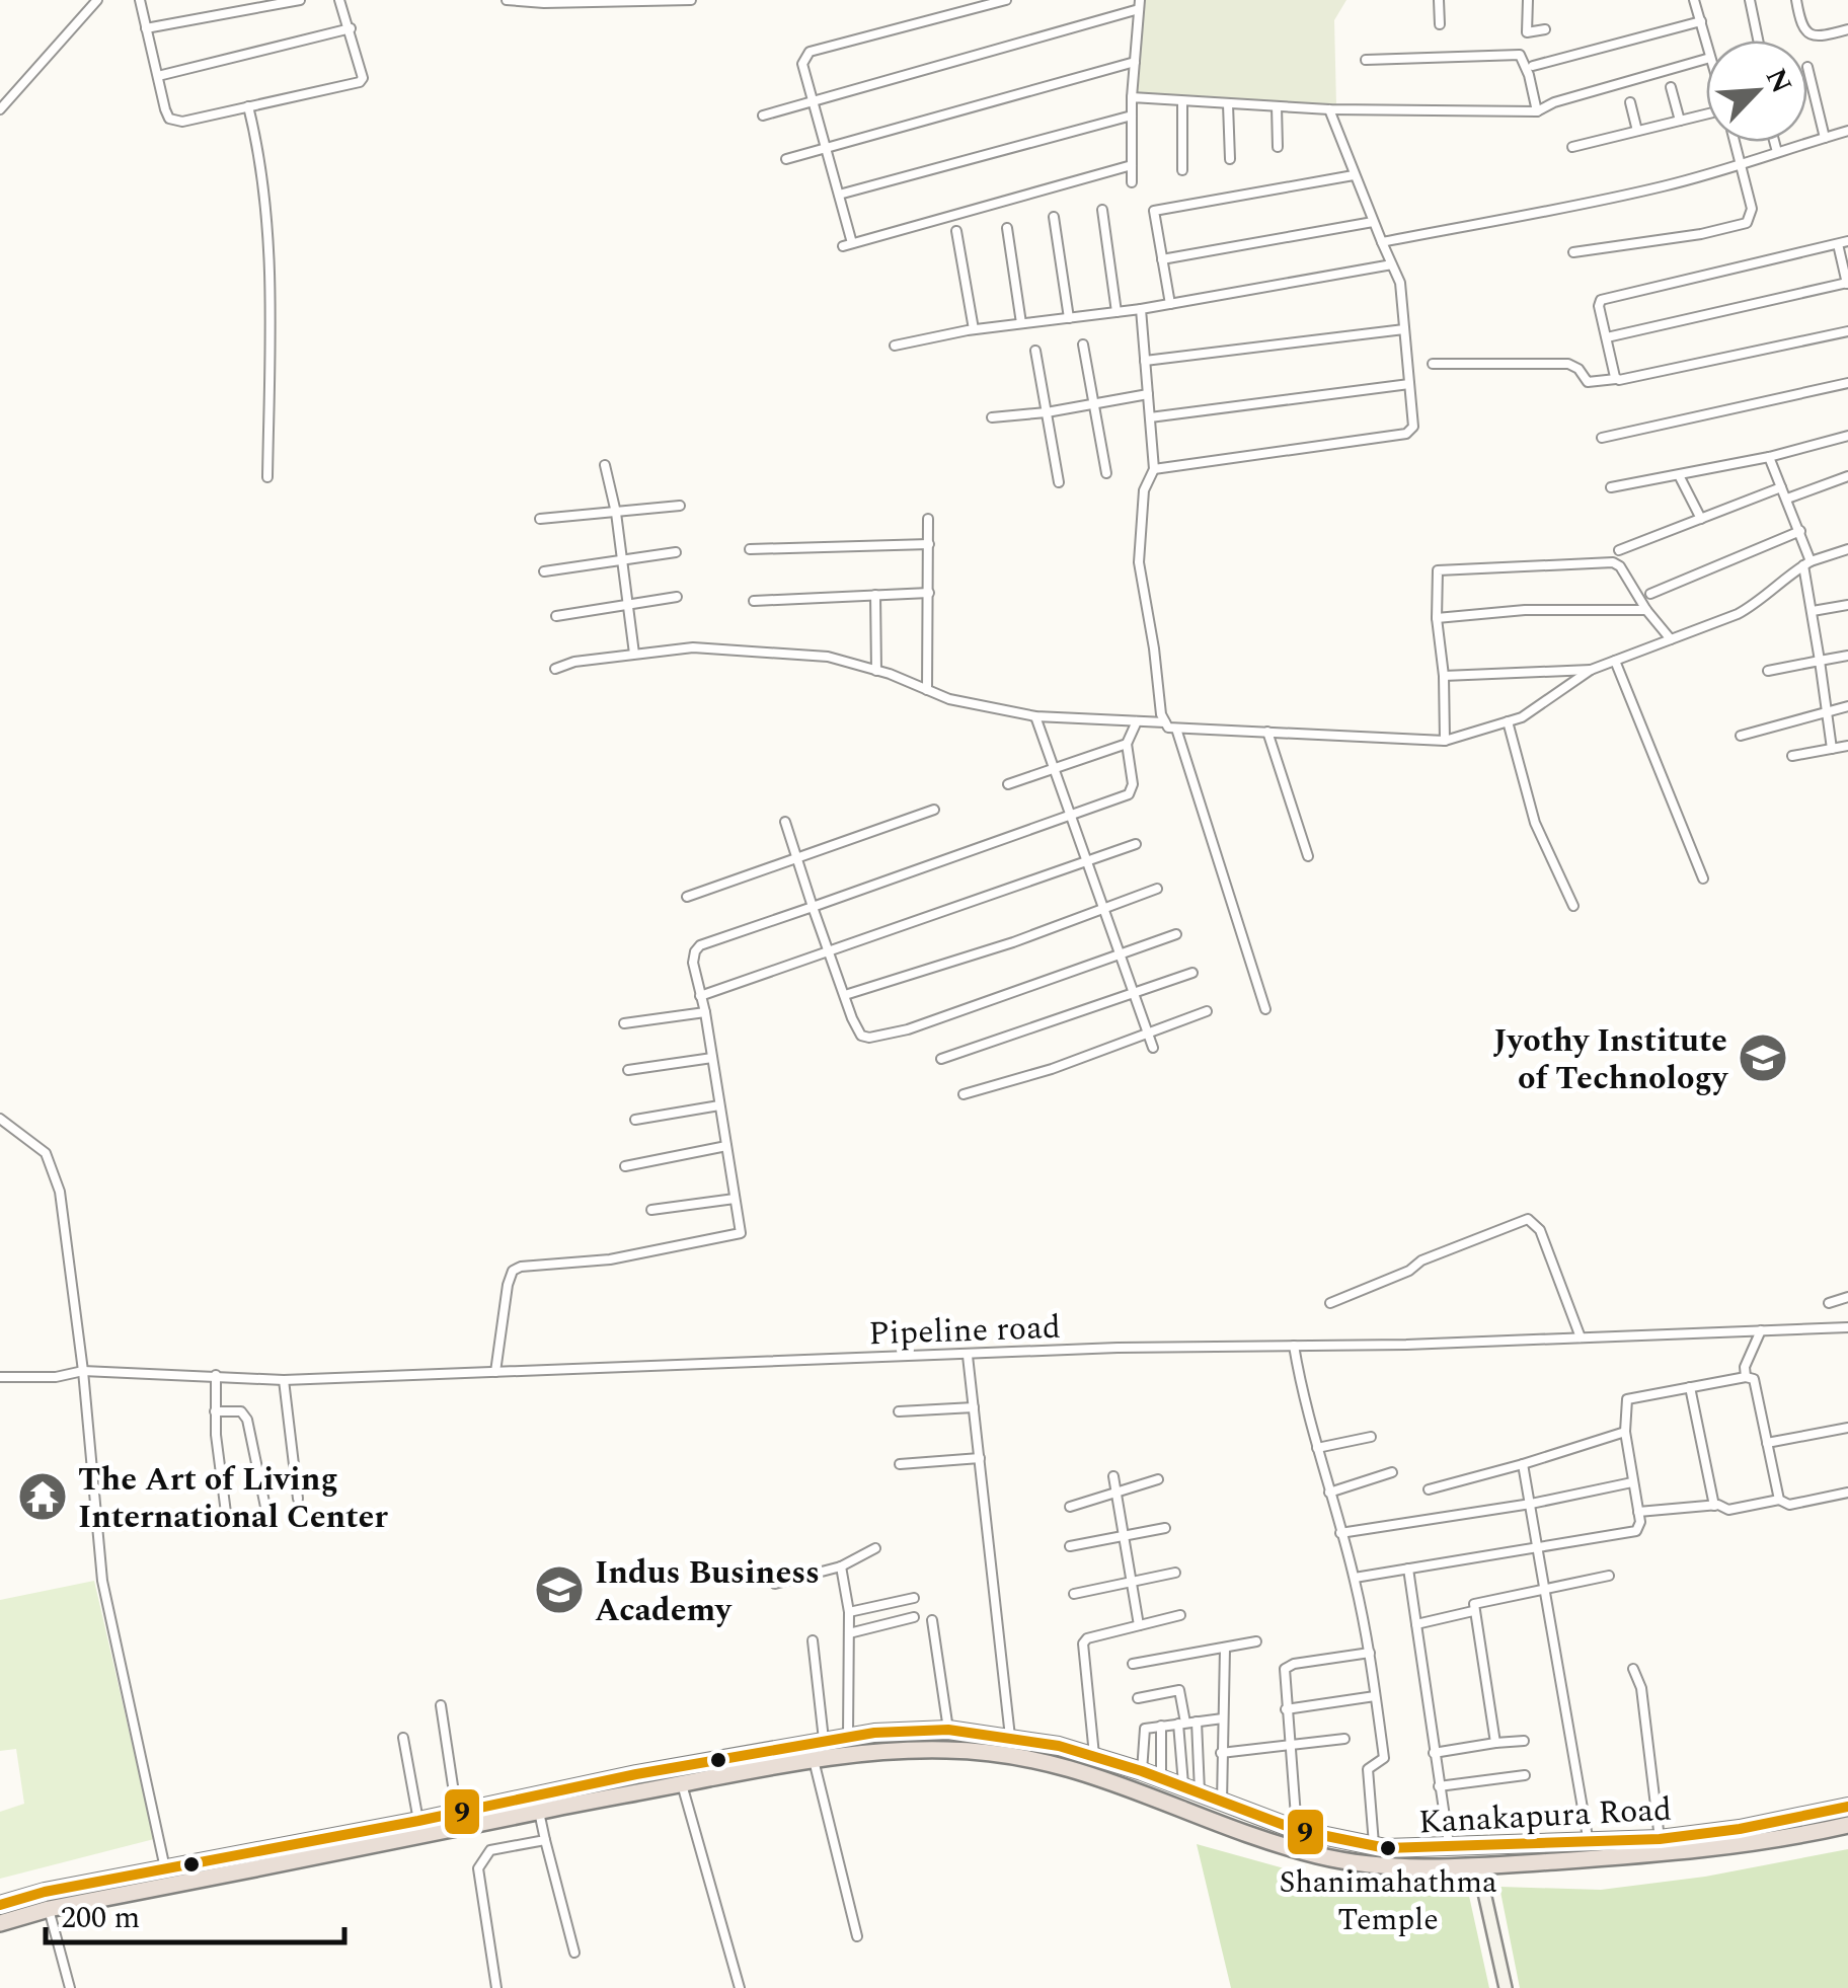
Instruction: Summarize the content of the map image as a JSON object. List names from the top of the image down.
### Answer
{
  "streets": {
    "highway": ["Kanakapura Road"],
    "street": ["Pipeline road"]
  },
  "places": {
    "school or university": ["Jyothy Institute of Technology", "Indus Business Academy"],
    "temple": ["The Art of Living International Center"],
    "other": ["Shanimahathma Temple"]
  },
  "lines": ["transit line 9"],
  "scale_bar": "200 m",
  "north": "top right"
}
